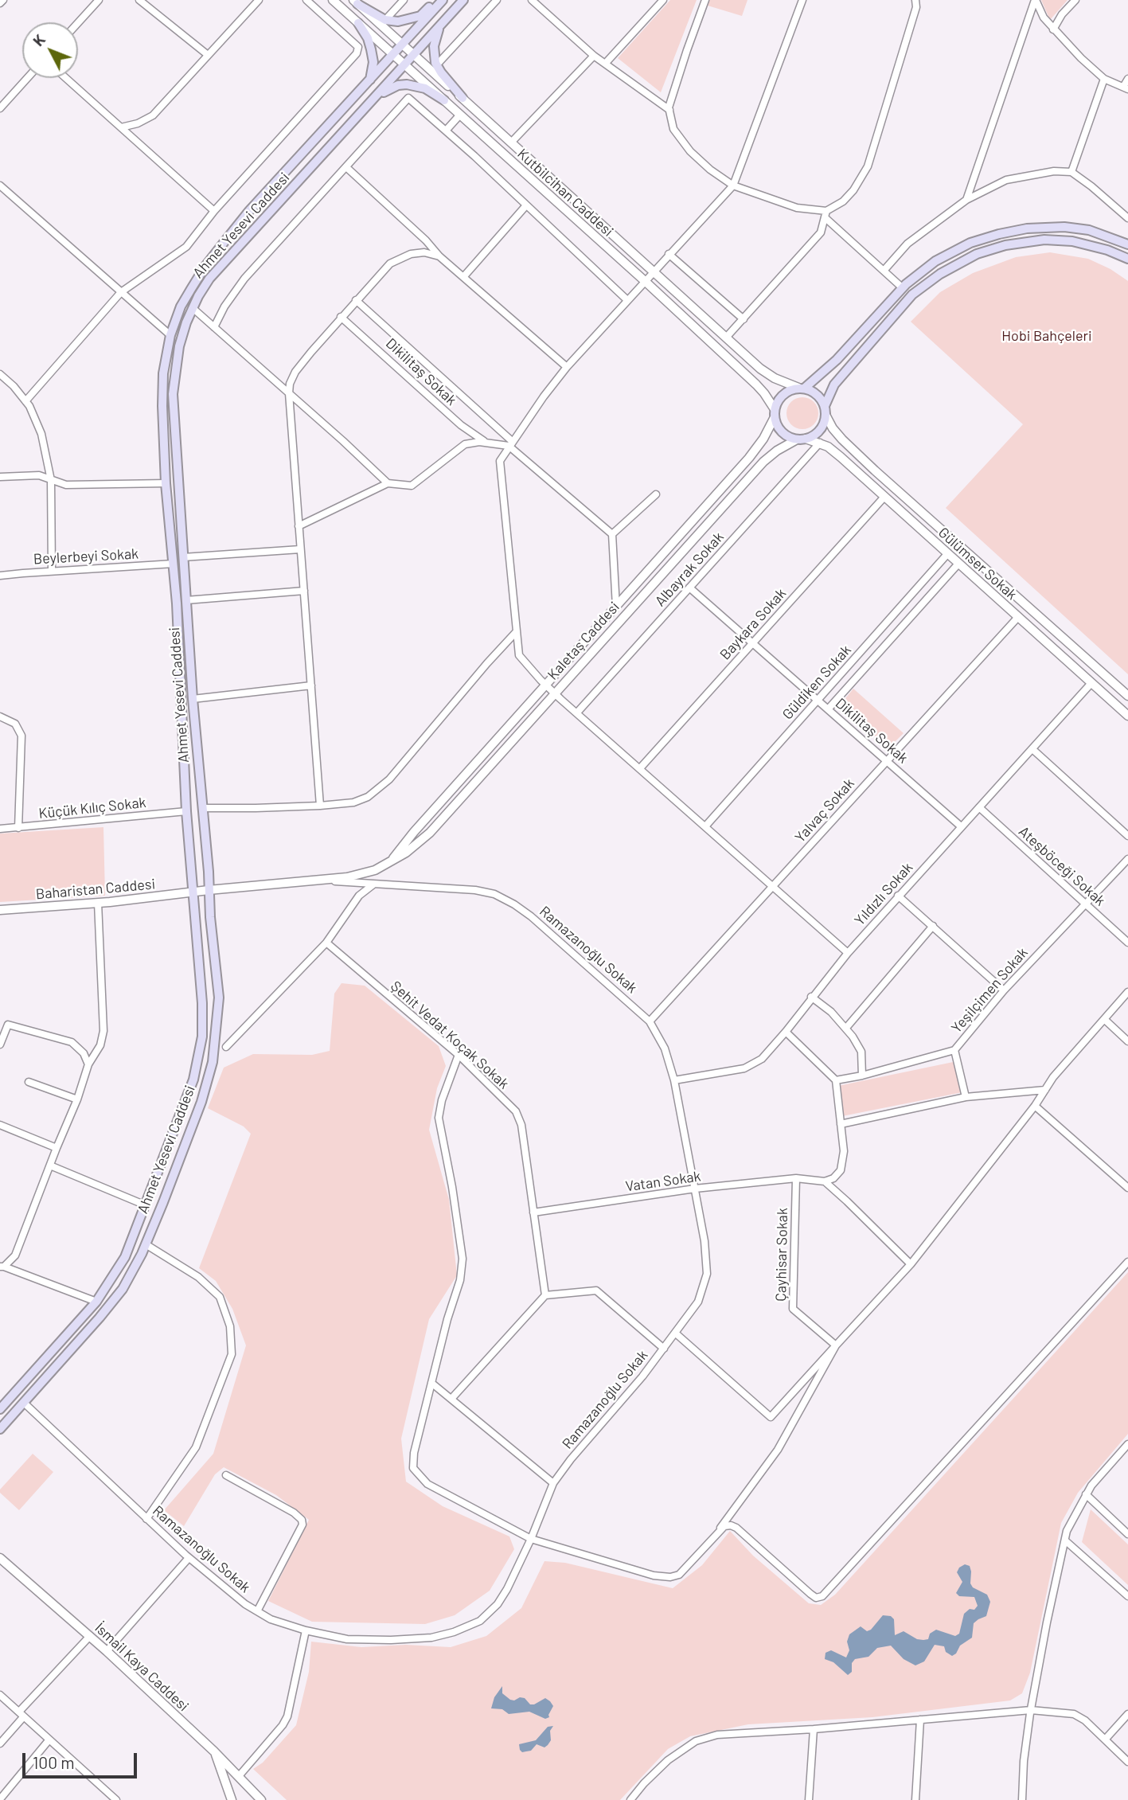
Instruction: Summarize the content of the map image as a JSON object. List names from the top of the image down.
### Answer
{
  "streets": {
    "main road": ["Ahmet Yesevi Caddesi"],
    "street": [
      "Kutbilcihan Caddesi",
      "Dikilitaş Sokak",
      "Beylerbeyi Sokak",
      "Gülümser Sokak",
      "Albayrak Sokak",
      "Baykara Sokak",
      "Kaletaş Caddesi",
      "Güldiken Sokak",
      "Küçük Kılıç Sokak",
      "Yalvaç Sokak",
      "Ateşböceği Sokak",
      "Baharistan Caddesi",
      "Yıldızlı Sokak",
      "Ramazanoğlu Sokak",
      "Yeşilçimen Sokak",
      "Şehit Vedat Koçak Sokak",
      "Vatan Sokak",
      "Çayhisar Sokak",
      "İsmail Kaya Caddesi"
    ]
  },
  "crossings": [
    ["Kutbilcihan Caddesi", "Ahmet Yesevi Caddesi"],
    ["Kutbilcihan Caddesi", "Gülümser Sokak"],
    ["Kutbilcihan Caddesi", "Kaletaş Caddesi"],
    ["Ahmet Yesevi Caddesi", "Beylerbeyi Sokak"],
    ["Ahmet Yesevi Caddesi", "Kaletaş Caddesi"],
    ["Ahmet Yesevi Caddesi", "Küçük Kılıç Sokak"],
    ["Ahmet Yesevi Caddesi", "Baharistan Caddesi"],
    ["Ahmet Yesevi Caddesi", "Ramazanoğlu Sokak"],
    ["Dikilitaş Sokak", "Albayrak Sokak"],
    ["Dikilitaş Sokak", "Baykara Sokak"],
    ["Dikilitaş Sokak", "Güldiken Sokak"],
    ["Dikilitaş Sokak", "Yalvaç Sokak"],
    ["Dikilitaş Sokak", "Yıldızlı Sokak"],
    ["Gülümser Sokak", "Albayrak Sokak"],
    ["Gülümser Sokak", "Baykara Sokak"],
    ["Gülümser Sokak", "Kaletaş Caddesi"],
    ["Gülümser Sokak", "Güldiken Sokak"],
    ["Gülümser Sokak", "Yalvaç Sokak"],
    ["Gülümser Sokak", "Yıldızlı Sokak"],
    ["Kaletaş Caddesi", "Baharistan Caddesi"],
    ["Kaletaş Caddesi", "Ramazanoğlu Sokak"],
    ["Yalvaç Sokak", "Ramazanoğlu Sokak"],
    ["Ateşböceği Sokak", "Yıldızlı Sokak"],
    ["Ateşböceği Sokak", "Yeşilçimen Sokak"],
    ["Yıldızlı Sokak", "Ramazanoğlu Sokak"],
    ["Ramazanoğlu Sokak", "Vatan Sokak"],
    ["Şehit Vedat Koçak Sokak", "Vatan Sokak"],
    ["Vatan Sokak", "Çayhisar Sokak"]
  ],
  "parks": ["Hobi Bahçeleri"],
  "scale_bar": "100 m",
  "north": "top left"
}
